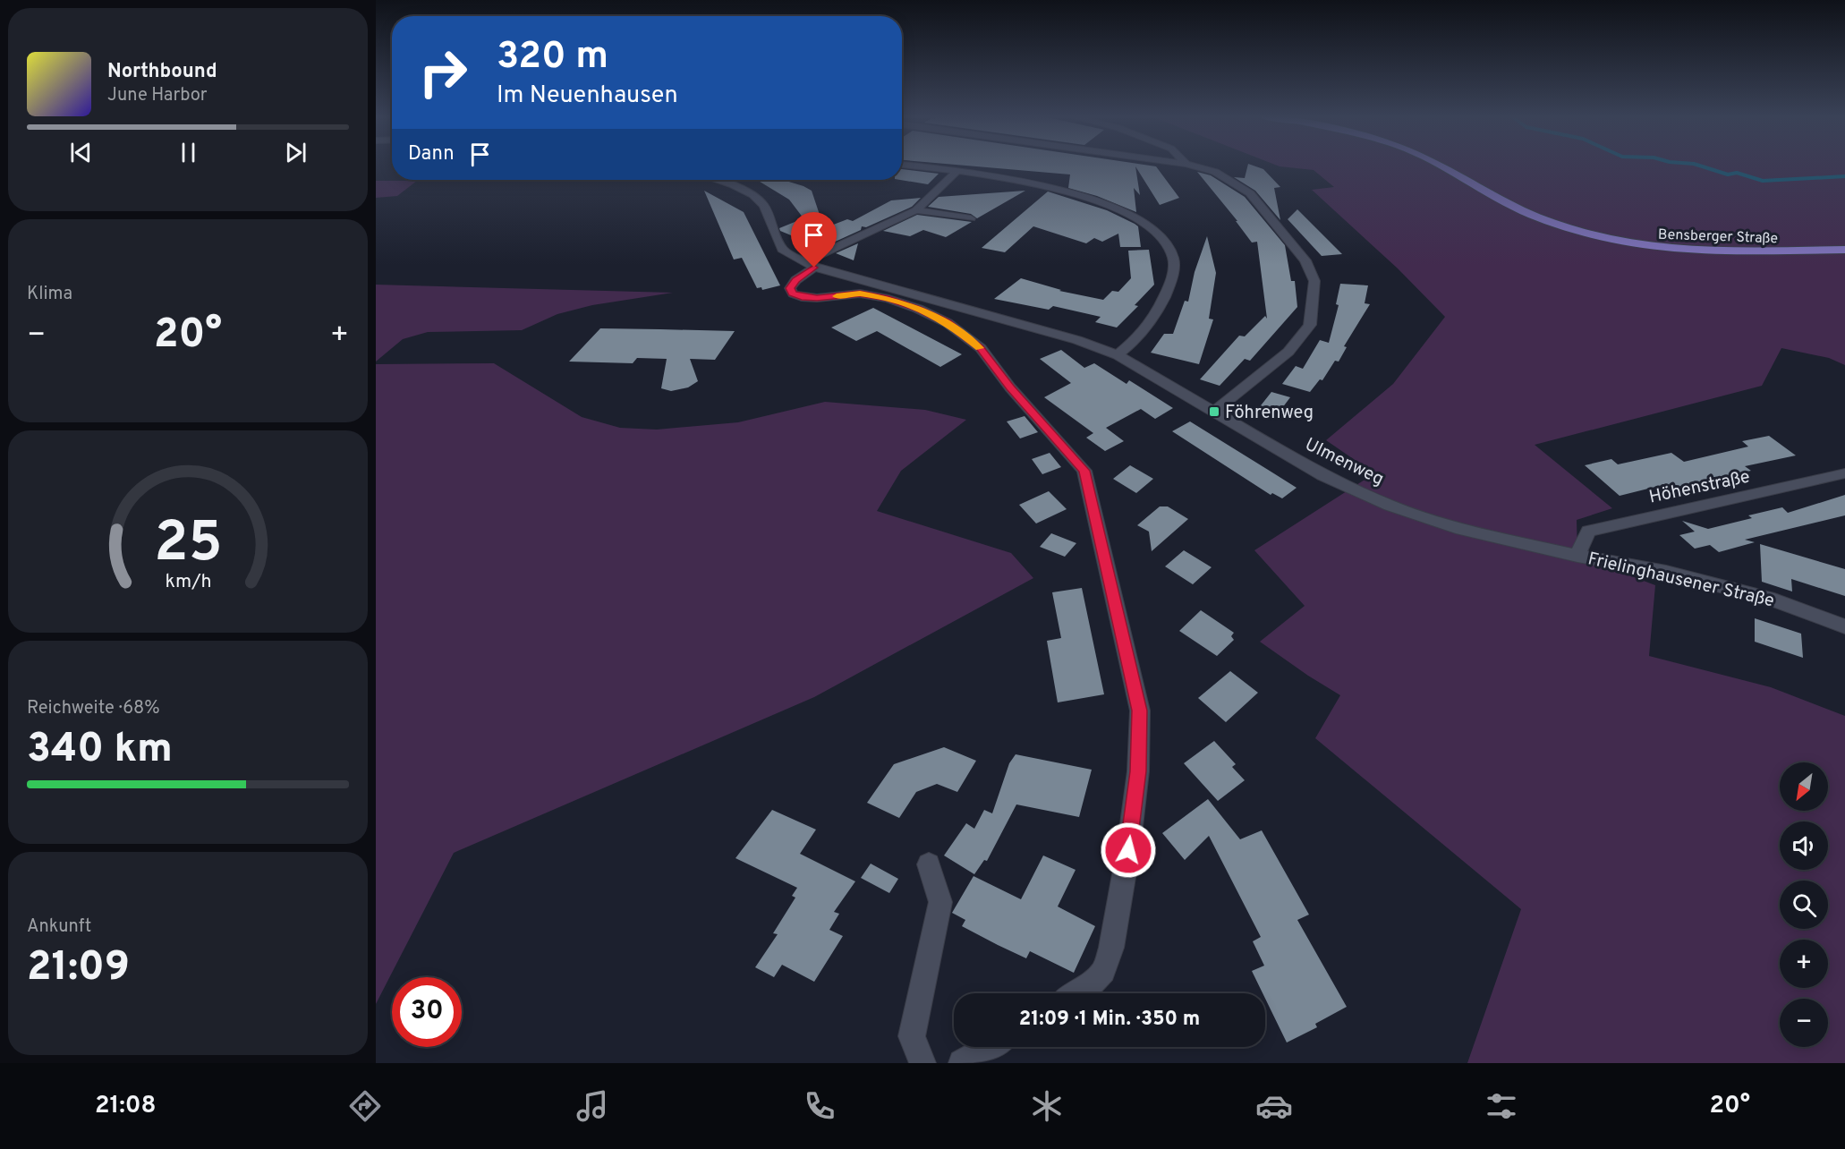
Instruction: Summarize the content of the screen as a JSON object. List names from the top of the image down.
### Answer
{
  "streets": {
    "main road": ["Bensberger Straße"],
    "street": ["Ulmenweg", "Höhenstraße", "Frielinghausener Straße"]
  },
  "crossings": [
    ["Ulmenweg", "Höhenstraße"],
    ["Ulmenweg", "Frielinghausener Straße"],
    ["Höhenstraße", "Frielinghausener Straße"]
  ],
  "places": {
    "transit": ["Föhrenweg"]
  },
  "north": "bottom left",
  "page": {
    "turn": ["320 m", "Im Neuenhausen"],
    "song": ["Northbound", "June Harbor"],
    "then": "Dann",
    "tile": [
      "Klima",
      ["Reichweite · 68%", "340 km"],
      ["Ankunft", "21:09"]
    ],
    "heat": ["−", "20°", "+"],
    "map_buttons": ["+", "−"],
    "limit": "30",
    "trip": "21:09 · 1 Min. · 350 m",
    "tabs": ["21:08", "20°"],
    "gauge": ["25", "km/h"]
  }
}
